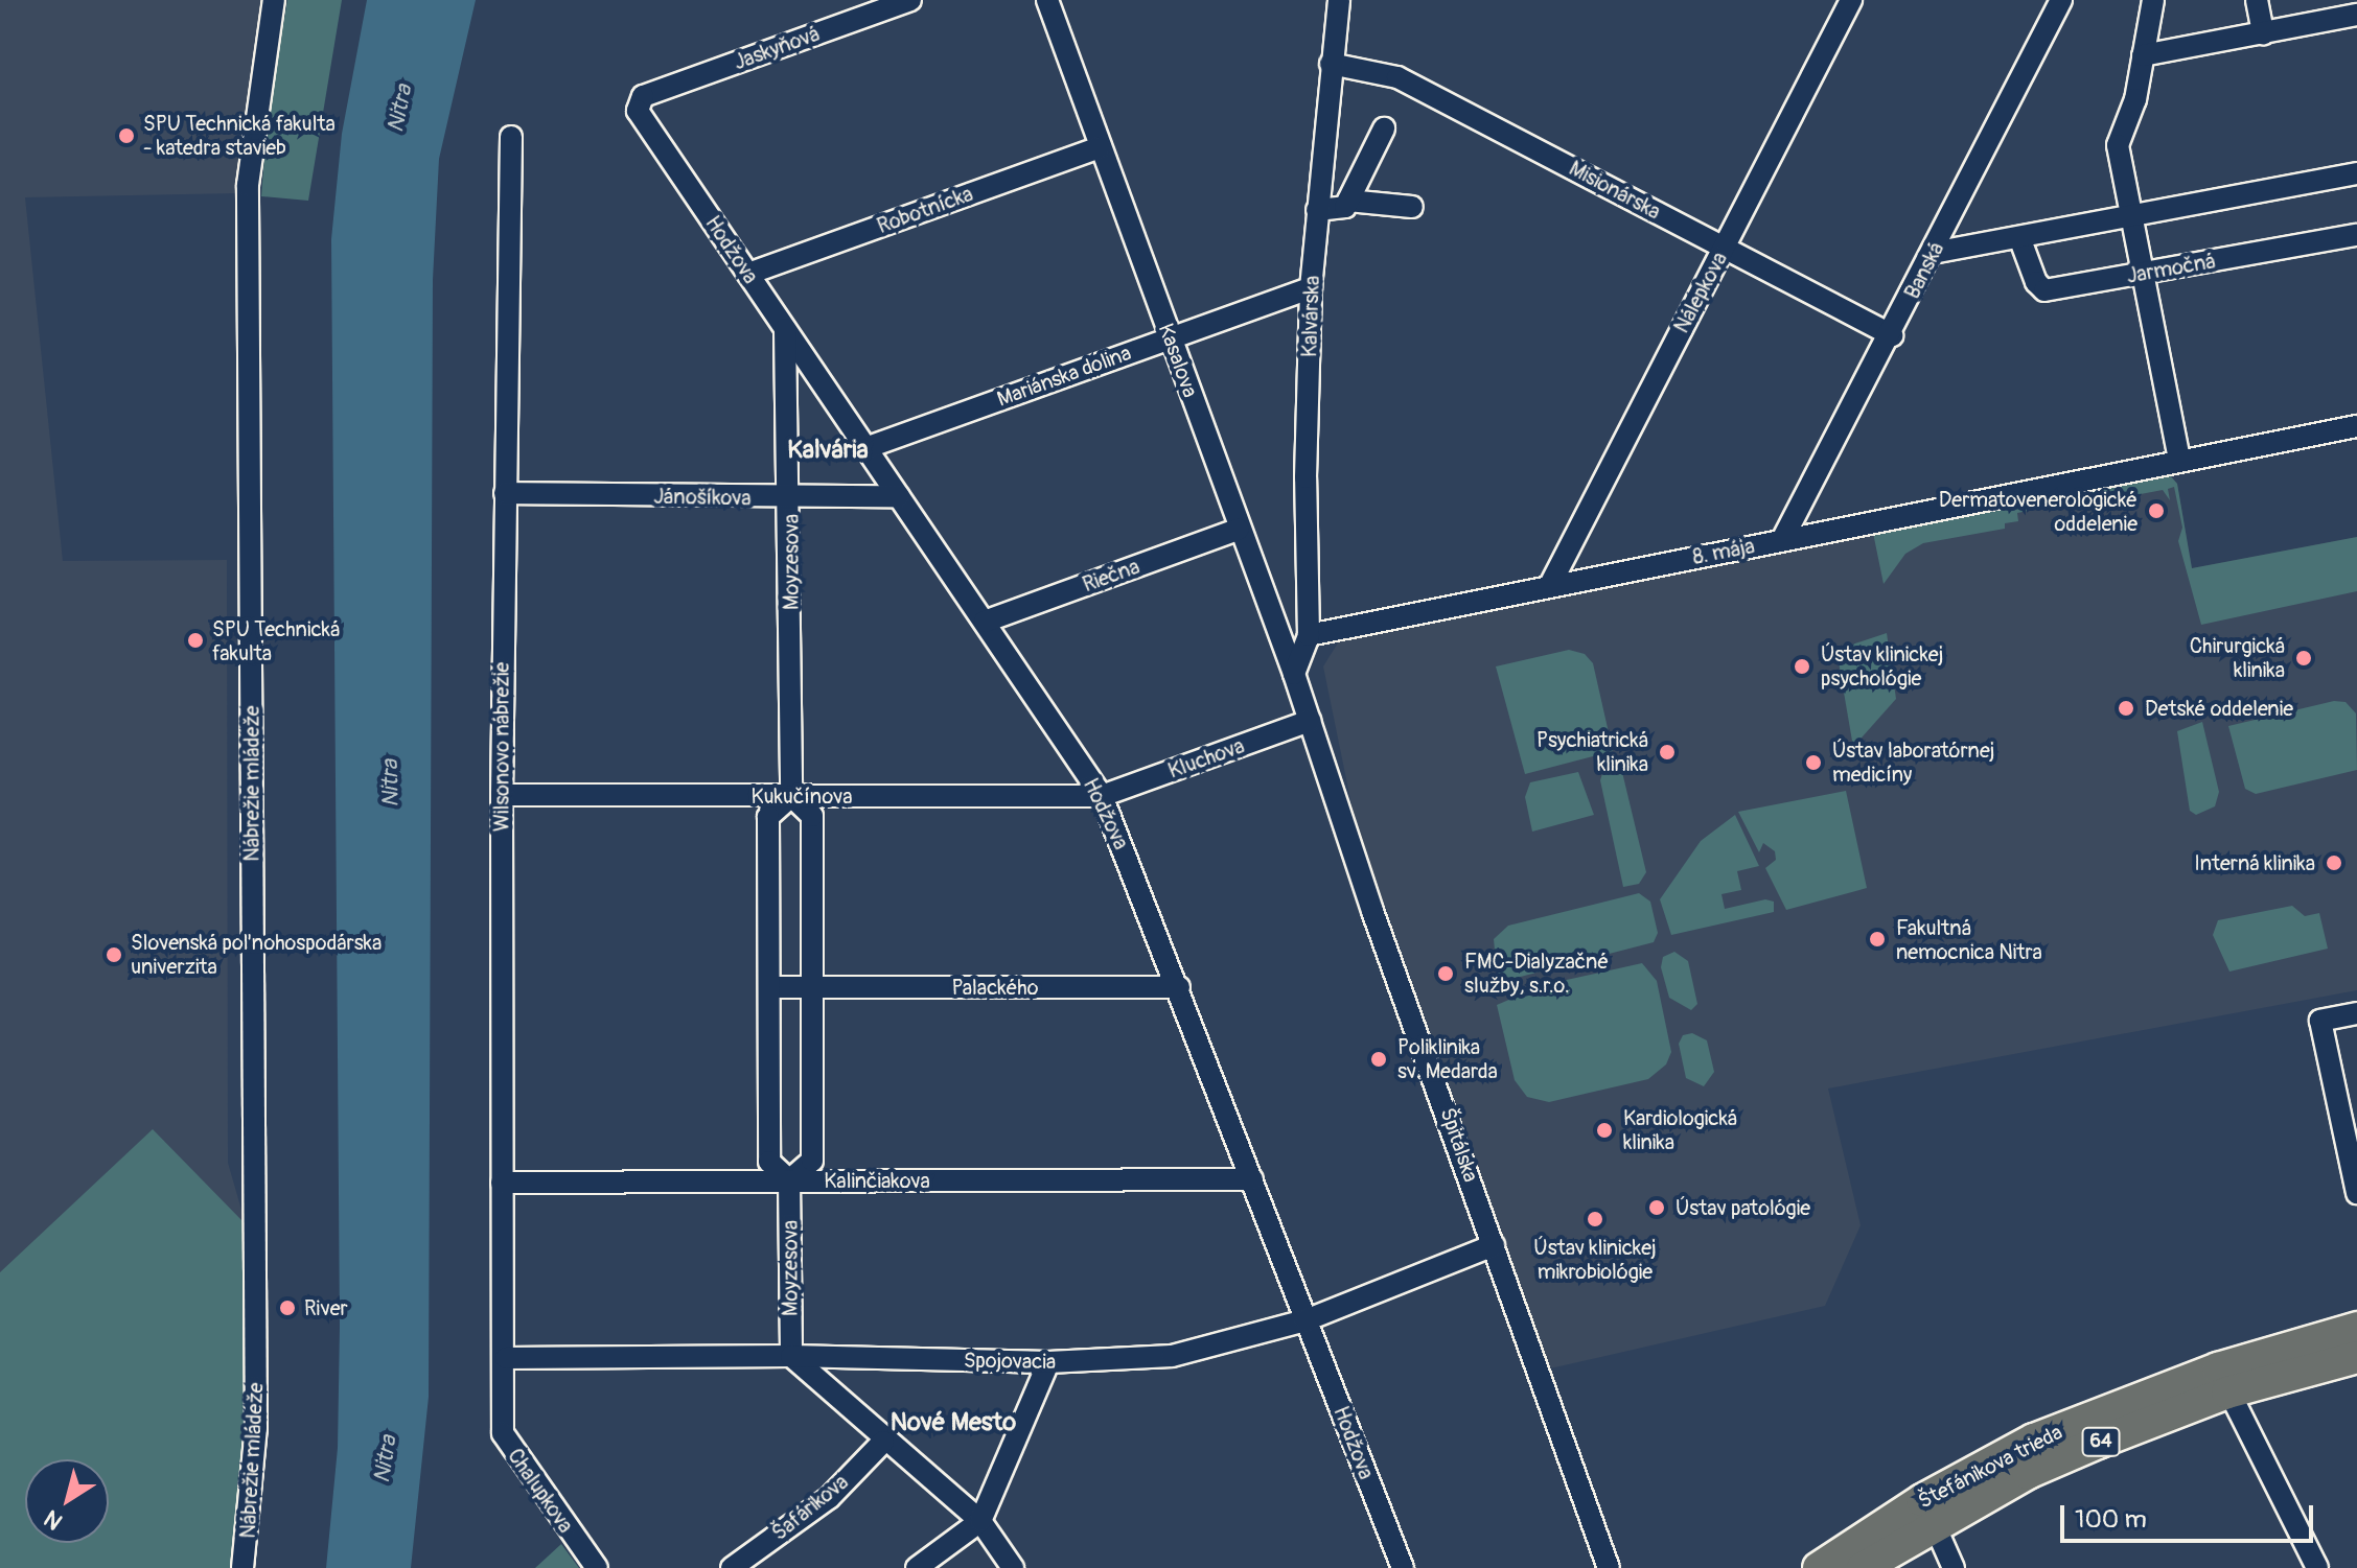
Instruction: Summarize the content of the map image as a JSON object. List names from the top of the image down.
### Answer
{
  "streets": {
    "main road": ["64", "Štefánikova trieda"],
    "street": [
      "Jaskyňová",
      "Misionárska",
      "Robotnícka",
      "Hodžova",
      "Jarmočná",
      "Banská",
      "Nálepkova",
      "Kalvárska",
      "Kasalova",
      "Mariánska dolina",
      "Jánošíkova",
      "8. mája",
      "Moyzesova",
      "Riečna",
      "Wilsonovo nábrežie",
      "Kluchova",
      "Nábrežie mládeže",
      "Kukučínova",
      "Palackého",
      "Špitálska",
      "Kalinčiakova",
      "Spojovacia",
      "Chalupkova",
      "Šafárikova"
    ]
  },
  "crossings": [
    ["Jaskyňová", "Hodžova"],
    ["Misionárska", "Banská"],
    ["Misionárska", "Nálepkova"],
    ["Misionárska", "Kalvárska"],
    ["Robotnícka", "Hodžova"],
    ["Robotnícka", "Kasalova"],
    ["Hodžova", "Mariánska dolina"],
    ["Hodžova", "Jánošíkova"],
    ["Hodžova", "Moyzesova"],
    ["Hodžova", "Riečna"],
    ["Hodžova", "Kluchova"],
    ["Hodžova", "Kukučínova"],
    ["Hodžova", "Palackého"],
    ["Hodžova", "Kalinčiakova"],
    ["Hodžova", "Spojovacia"],
    ["Banská", "8. mája"],
    ["Nálepkova", "8. mája"],
    ["Kalvárska", "Mariánska dolina"],
    ["Kalvárska", "8. mája"],
    ["Kasalova", "Mariánska dolina"],
    ["Kasalova", "Riečna"],
    ["Kasalova", "Kluchova"],
    ["Kasalova", "Špitálska"],
    ["Jánošíkova", "Moyzesova"],
    ["Jánošíkova", "Wilsonovo nábrežie"],
    ["Moyzesova", "Kukučínova"],
    ["Moyzesova", "Kalinčiakova"],
    ["Moyzesova", "Spojovacia"],
    ["Wilsonovo nábrežie", "Kukučínova"],
    ["Wilsonovo nábrežie", "Kalinčiakova"],
    ["Wilsonovo nábrežie", "Spojovacia"],
    ["Wilsonovo nábrežie", "Chalupkova"],
    ["Kluchova", "Kukučínova"],
    ["Kluchova", "Špitálska"],
    ["Špitálska", "Spojovacia"],
    ["Spojovacia", "Chalupkova"]
  ],
  "districts": ["Kalvária", "Nové Mesto"],
  "water": ["Nitra"],
  "places": [
    "SPU Technická fakulta - katedra stavieb",
    "Dermatovenerologické oddelenie",
    "SPU Technická fakulta",
    "Chirurgická klinika",
    "Ústav klinickej psychológie",
    "Detské oddelenie",
    "Psychiatrická klinika",
    "Ústav laboratórnej medicíny",
    "Interná klinika",
    "Fakultná nemocnica Nitra",
    "Slovenská poľnohospodárska univerzita",
    "FMC-Dialyzačné služby, s.r.o.",
    "Poliklinika sv. Medarda",
    "Kardiologická klinika",
    "Ústav patológie",
    "Ústav klinickej mikrobiológie",
    "River"
  ],
  "scale_bar": "100 m",
  "north": "bottom left"
}
